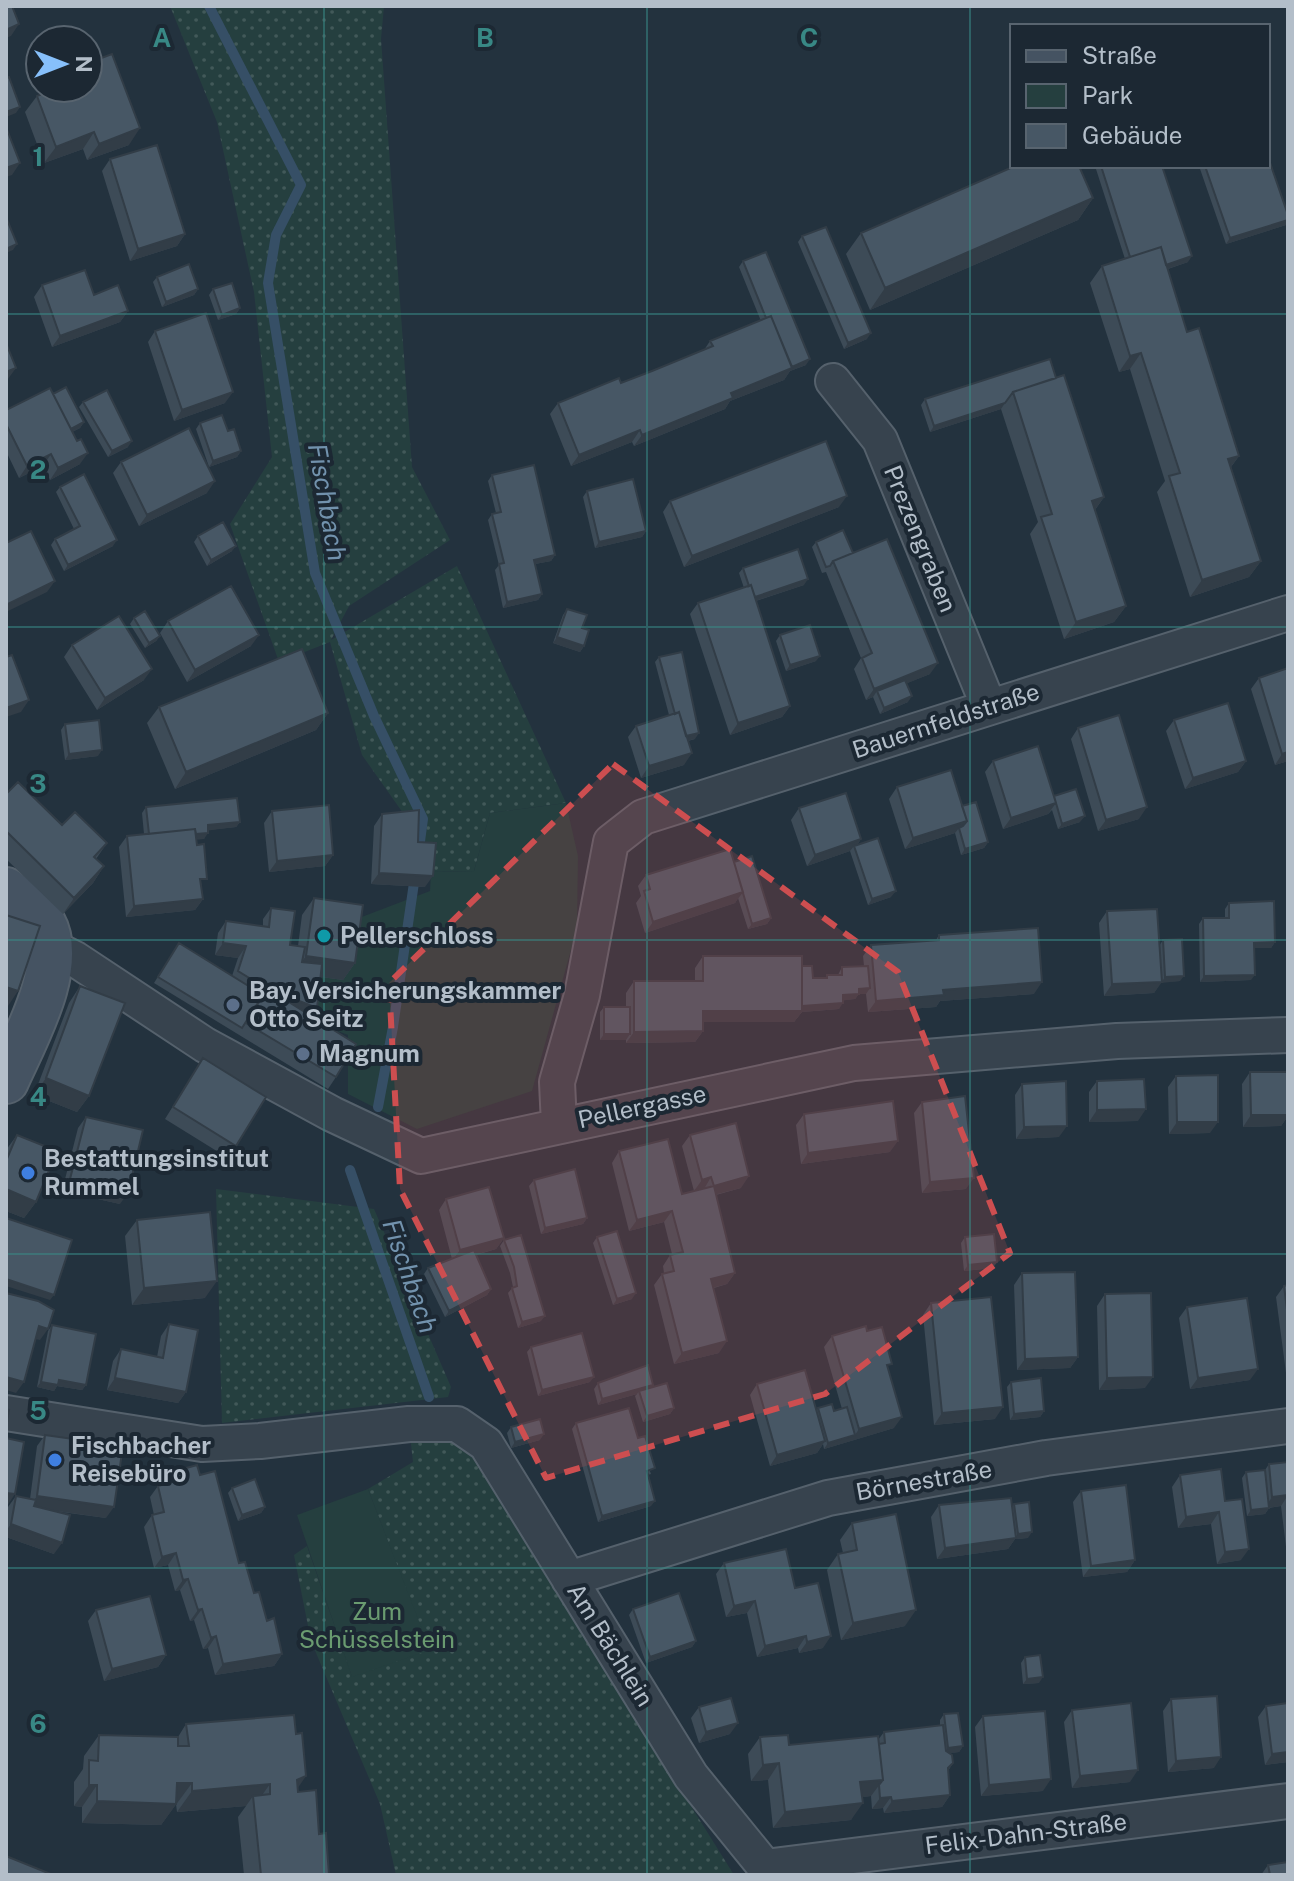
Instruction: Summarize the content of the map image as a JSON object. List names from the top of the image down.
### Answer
{
  "streets": {
    "street": [
      "Prezengraben",
      "Bauernfeldstraße",
      "Pellergasse",
      "Börnestraße",
      "Am Bächlein",
      "Felix-Dahn-Straße"
    ]
  },
  "crossings": [
    ["Prezengraben", "Bauernfeldstraße"],
    ["Bauernfeldstraße", "Pellergasse"],
    ["Börnestraße", "Am Bächlein"],
    ["Am Bächlein", "Felix-Dahn-Straße"]
  ],
  "water": ["Fischbach"],
  "parks": ["Zum Schüsselstein"],
  "places": [
    "Pellerschloss",
    "Bay. Versicherungskammer Otto Seitz",
    "Magnum",
    "Bestattungsinstitut Rummel",
    "Fischbacher Reisebüro"
  ],
  "legend": ["Straße", "Park", "Gebäude"],
  "north": "right",
  "grid": {
    "columns": ["A", "B", "C"],
    "rows": [
      "1",
      "2",
      "3",
      "4",
      "5",
      "6"
    ]
  }
}
